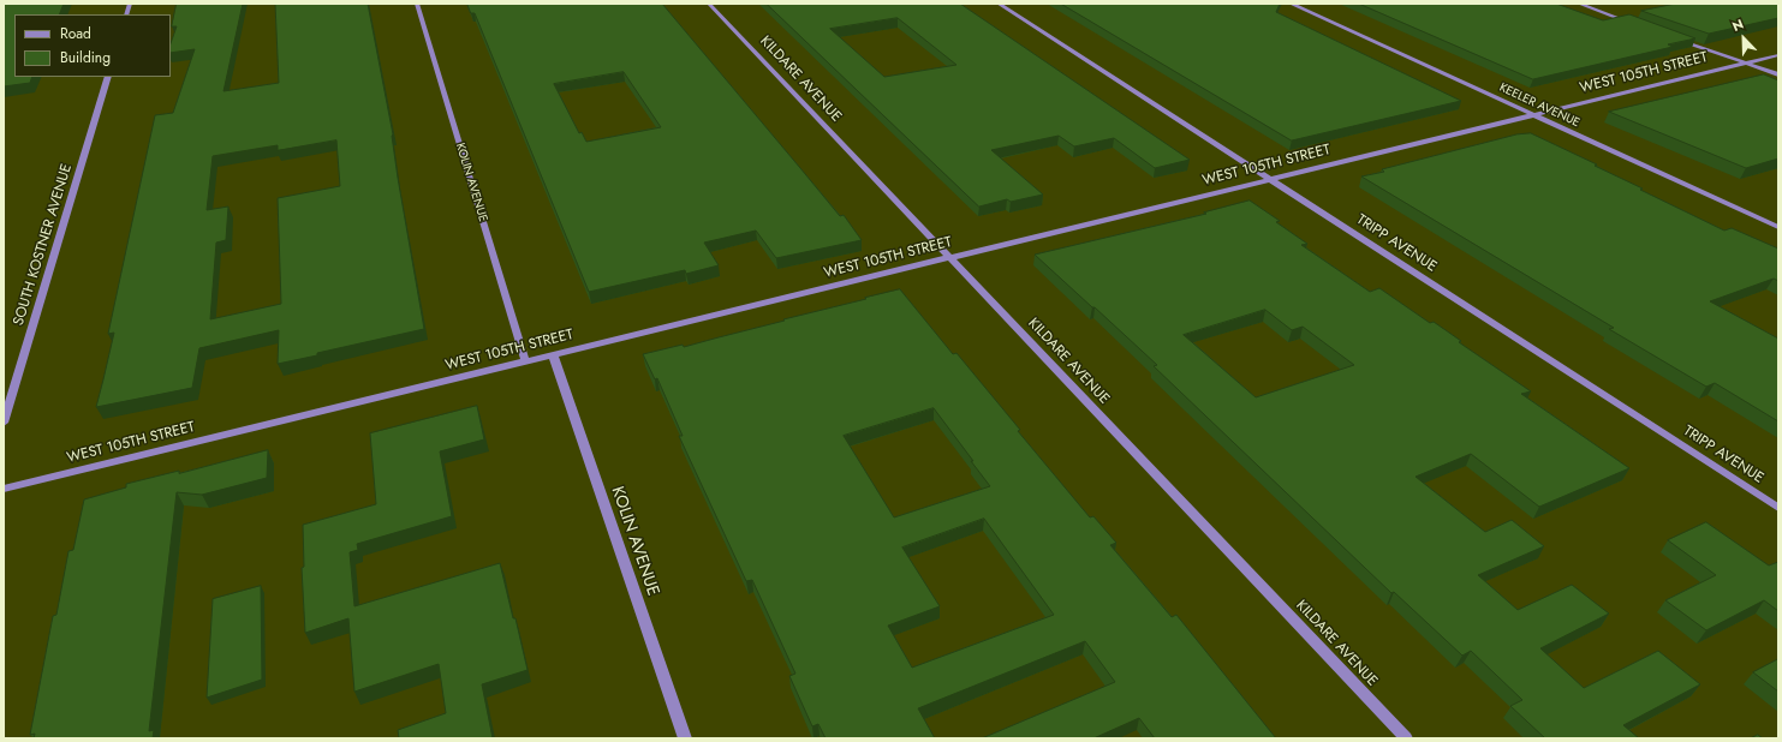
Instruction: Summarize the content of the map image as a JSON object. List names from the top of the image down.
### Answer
{
  "streets": {
    "street": [
      "WEST 105TH STREET",
      "KILDARE AVENUE",
      "KEELER AVENUE",
      "KOLIN AVENUE",
      "TRIPP AVENUE",
      "SOUTH KOSTNER AVENUE"
    ]
  },
  "crossings": [
    ["WEST 105TH STREET", "KILDARE AVENUE"],
    ["WEST 105TH STREET", "KEELER AVENUE"],
    ["WEST 105TH STREET", "KOLIN AVENUE"],
    ["WEST 105TH STREET", "TRIPP AVENUE"]
  ],
  "legend": ["Road", "Building"],
  "north": "top left"
}
